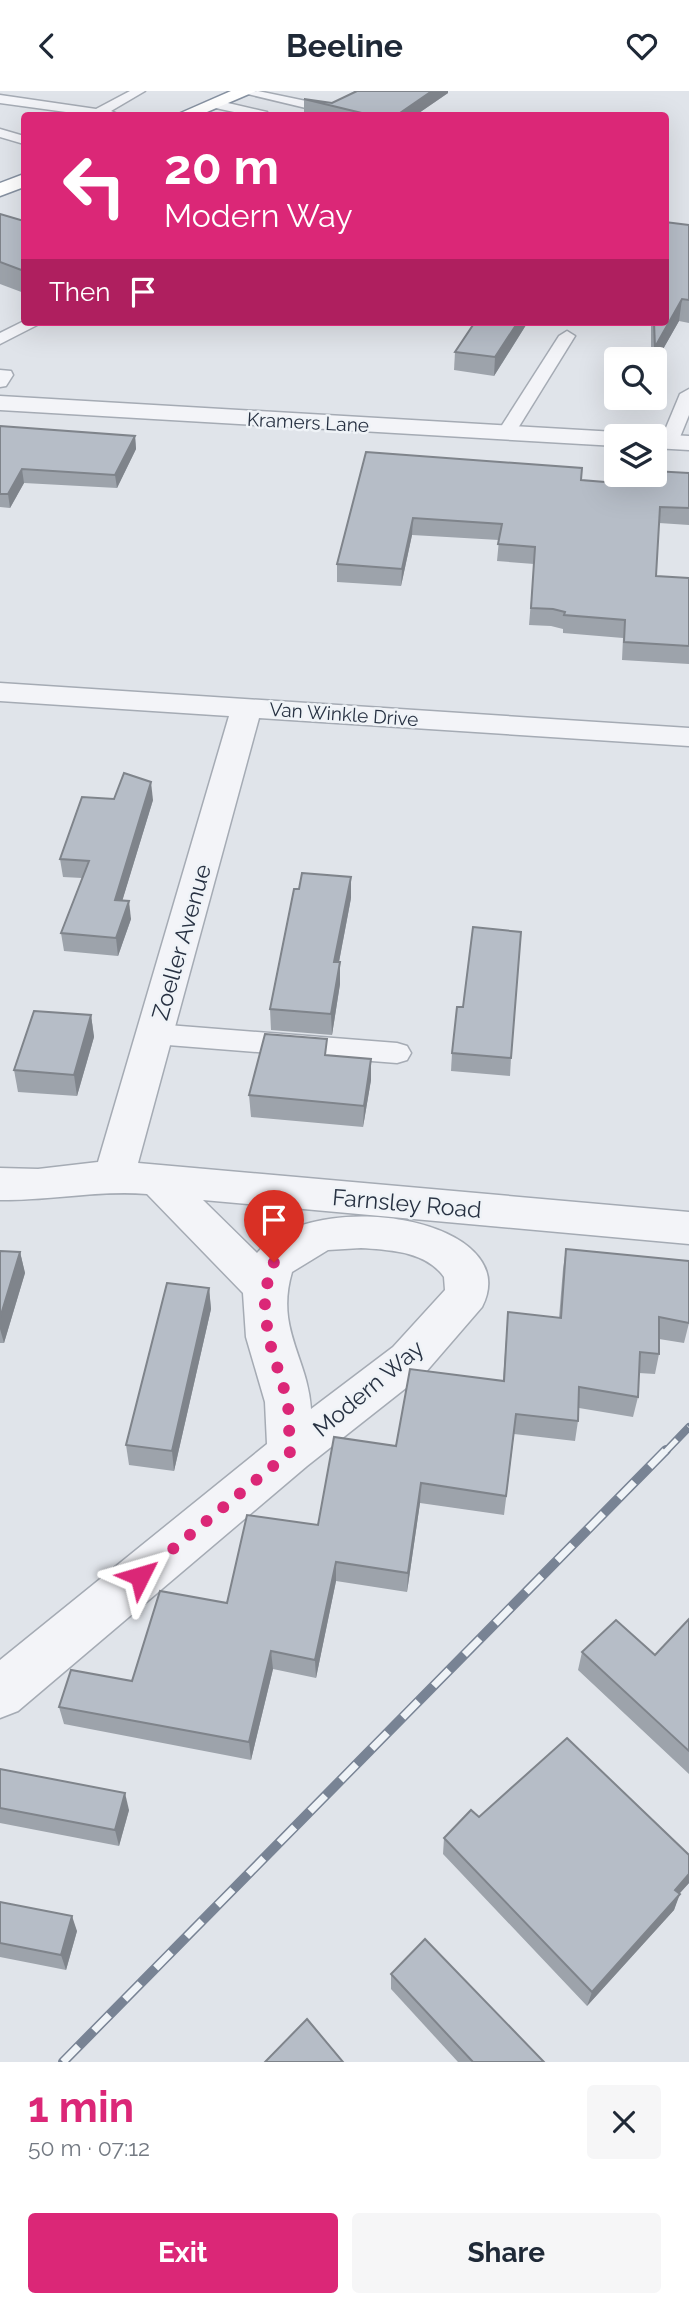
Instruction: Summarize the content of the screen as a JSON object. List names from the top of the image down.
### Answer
{
  "streets": {
    "street": [
      "Kramers Lane",
      "Van Winkle Drive",
      "Zoeller Avenue",
      "Farnsley Road",
      "Modern Way"
    ]
  },
  "crossings": [
    ["Van Winkle Drive", "Zoeller Avenue"],
    ["Zoeller Avenue", "Farnsley Road"]
  ],
  "page": {
    "header": "Beeline",
    "turn": ["20 m", "Modern Way"],
    "then": "Then",
    "heading": ["1 min", "50 m · 07:12"],
    "buttons": ["Exit", "Share"]
  }
}
